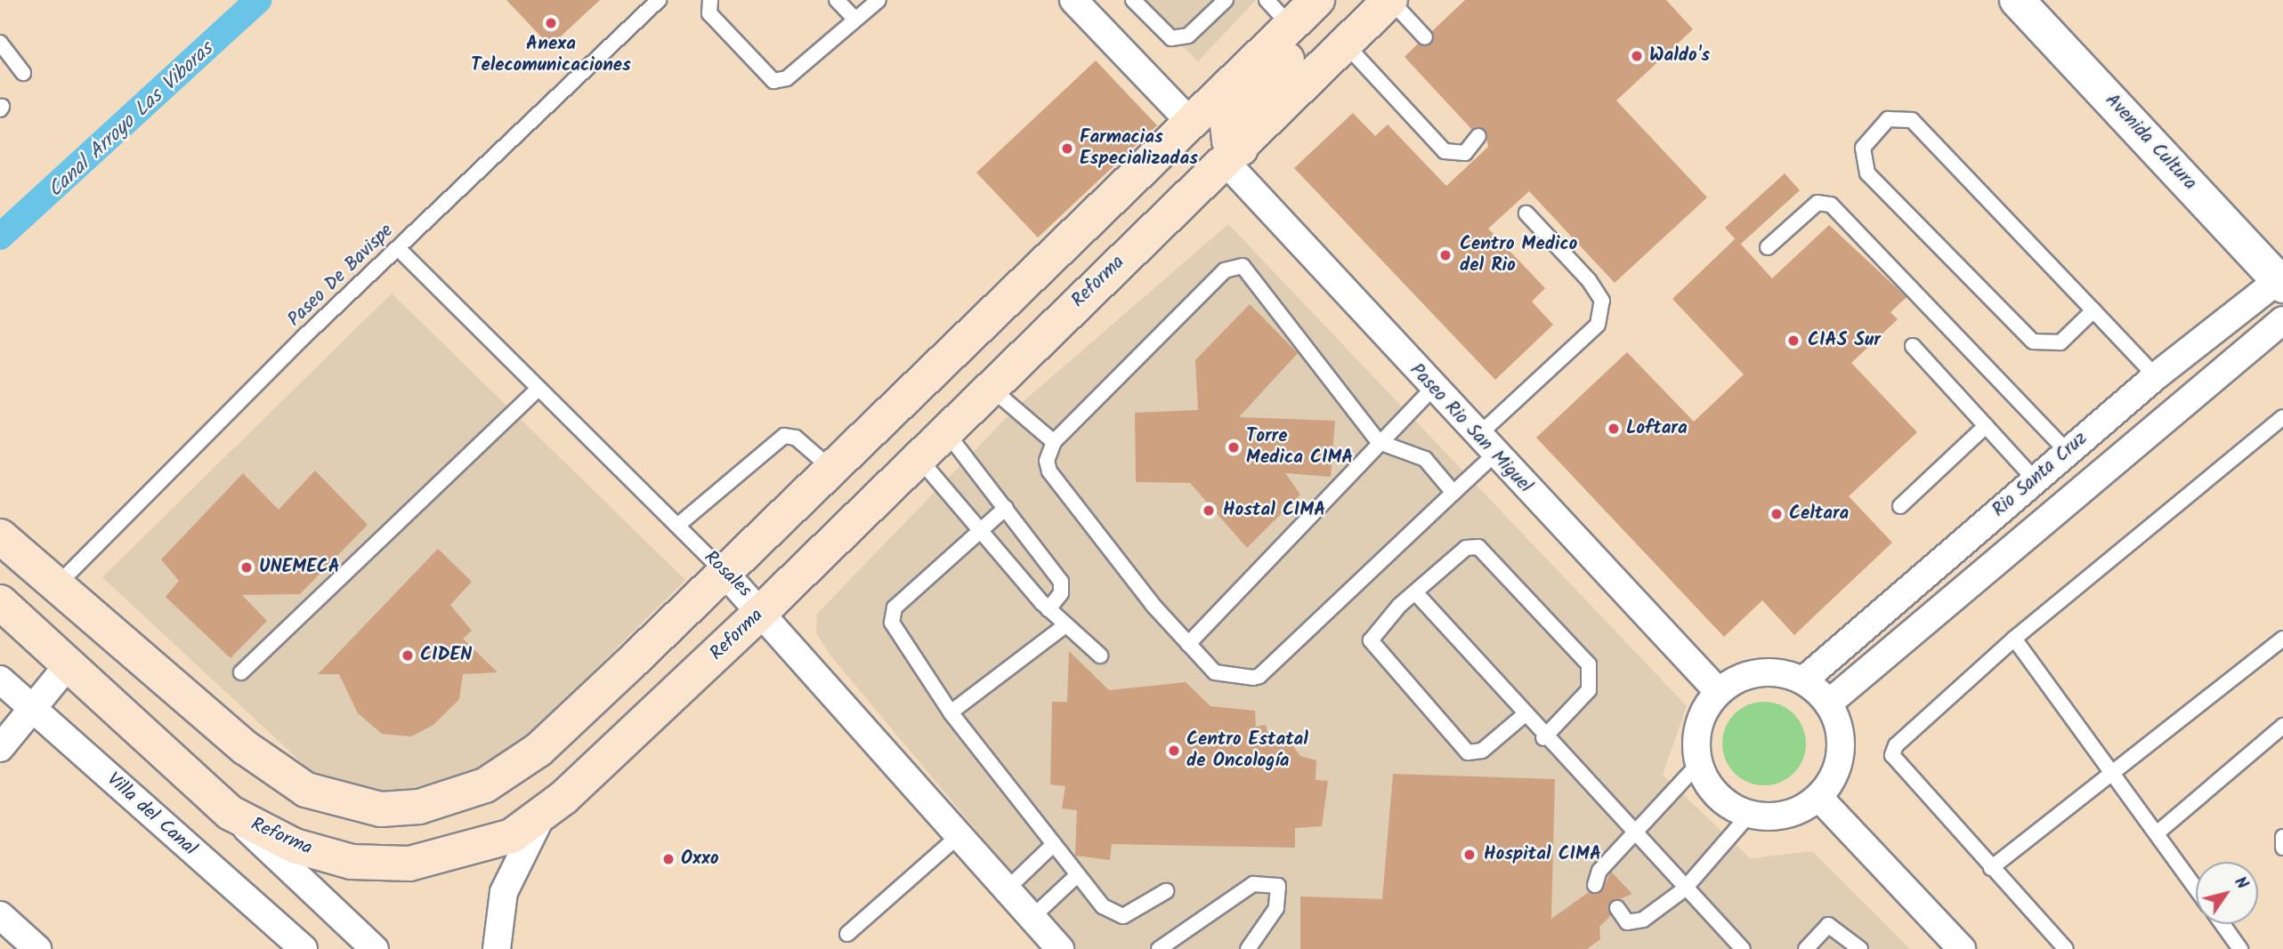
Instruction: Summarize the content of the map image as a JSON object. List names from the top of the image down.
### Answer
{
  "streets": {
    "main road": ["Reforma"],
    "street": [
      "Avenida Cultura",
      "Paseo Rio San Miguel",
      "Rio Santa Cruz",
      "Rosales",
      "Villa del Canal"
    ],
    "lane": ["Paseo De Bavispe"]
  },
  "crossings": [
    ["Avenida Cultura", "Rio Santa Cruz"],
    ["Paseo De Bavispe", "Rosales"],
    ["Reforma", "Paseo Rio San Miguel"],
    ["Reforma", "Rosales"],
    ["Paseo Rio San Miguel", "Rio Santa Cruz"]
  ],
  "water": ["Canal Arroyo Las Viboras"],
  "places": [
    "Anexa Telecomunicaciones",
    "Waldo's",
    "Farmacias Especializadas",
    "Centro Medico del Rio",
    "CIAS Sur",
    "Loftara",
    "Torre Medica CIMA",
    "Hostal CIMA",
    "Celtara",
    "UNEMECA",
    "CIDEN",
    "Centro Estatal de Oncología",
    "Hospital CIMA",
    "Oxxo"
  ],
  "north": "top right"
}
